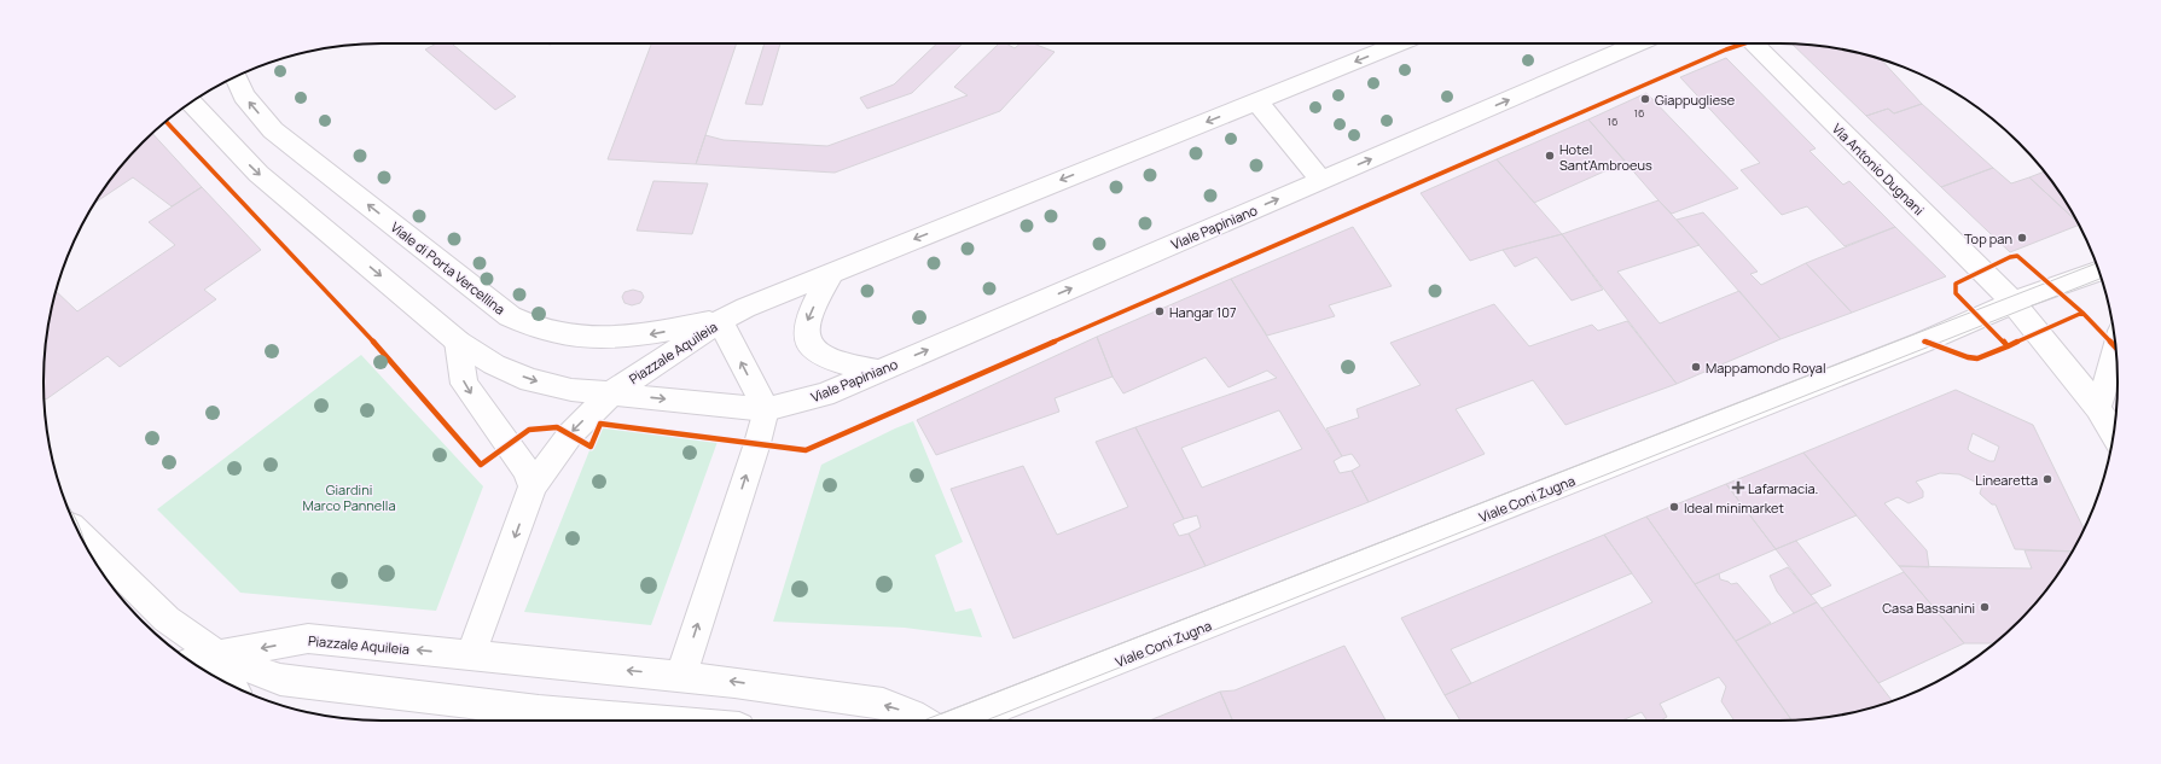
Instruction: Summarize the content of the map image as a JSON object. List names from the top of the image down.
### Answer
{
  "streets": {
    "main road": [
      "Via Antonio Dugnani",
      "Viale Papiniano",
      "Viale di Porta Vercellina",
      "Piazzale Aquileia",
      "Viale Coni Zugna"
    ]
  },
  "crossings": [
    ["Via Antonio Dugnani", "Viale Coni Zugna"],
    ["Viale Papiniano", "Piazzale Aquileia"],
    ["Viale di Porta Vercellina", "Piazzale Aquileia"]
  ],
  "parks": ["Giardini Marco Pannella"],
  "places": {
    "other": [
      "Giappugliese",
      "Hotel Sant'Ambroeus",
      "Top pan",
      "Hangar 107",
      "Mappamondo Royal",
      "Linearetta",
      "Ideal minimarket",
      "Casa Bassanini"
    ],
    "health": ["Lafarmacia."]
  },
  "house_numbers": ["16", "16"]
}
